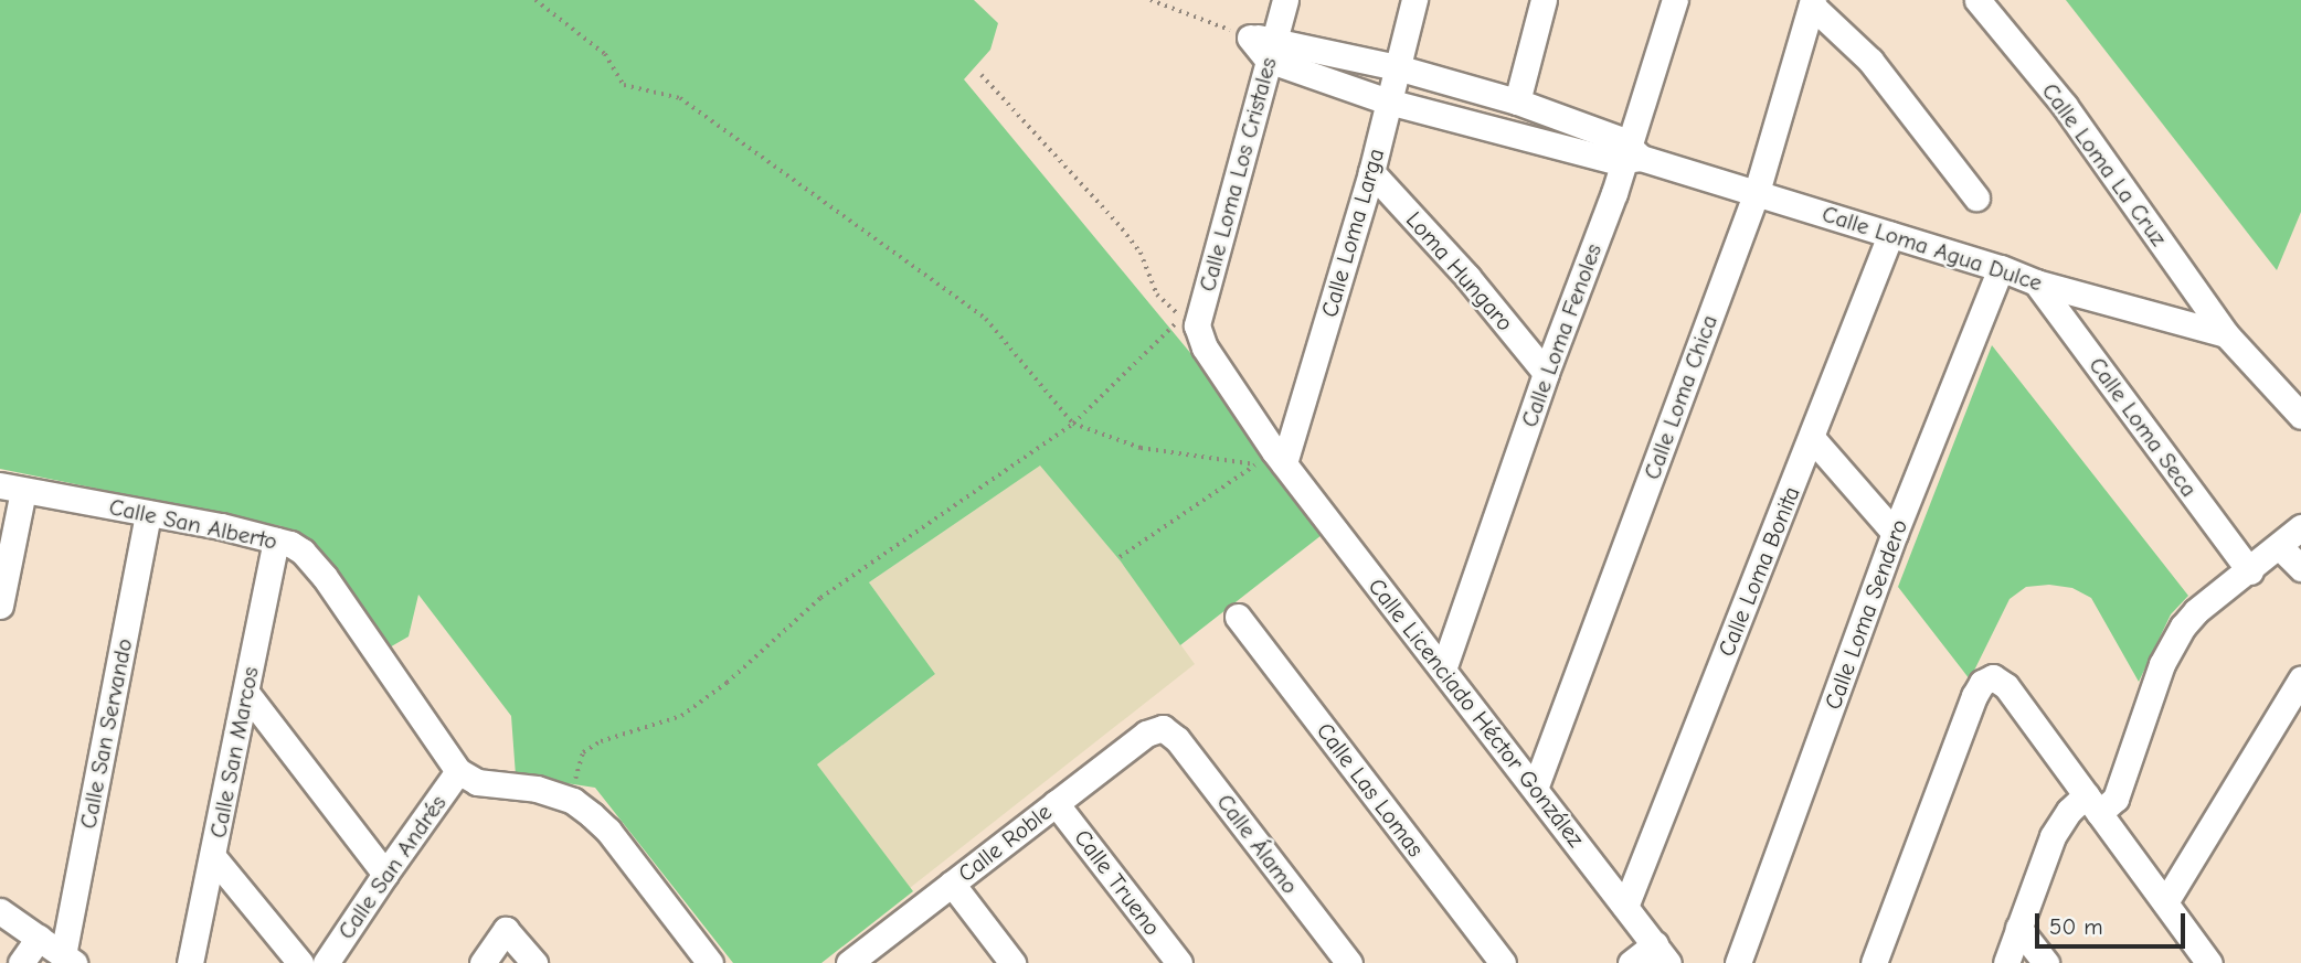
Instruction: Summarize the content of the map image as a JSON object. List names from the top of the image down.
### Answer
{
  "streets": {
    "street": [
      "Calle Loma La Cruz",
      "Calle Loma Los Cristales",
      "Calle Loma Larga",
      "Calle Loma Agua Dulce",
      "Loma Hungaro",
      "Calle Loma Fenoles",
      "Calle Loma Chica",
      "Calle Loma Seca",
      "Calle San Alberto",
      "Calle Loma Bonita",
      "Calle Loma Sendero",
      "Calle Licenciado Héctor González",
      "Calle San Servando",
      "Calle San Marcos",
      "Calle Las Lomas",
      "Calle Roble",
      "Calle Álamo",
      "Calle San Andrés",
      "Calle Trueno"
    ]
  },
  "crossings": [
    ["Calle Loma La Cruz", "Calle Loma Agua Dulce"],
    ["Calle Loma Los Cristales", "Calle Loma Agua Dulce"],
    ["Calle Loma Los Cristales", "Calle Licenciado Héctor González"],
    ["Calle Loma Larga", "Calle Loma Agua Dulce"],
    ["Calle Loma Larga", "Loma Hungaro"],
    ["Calle Loma Larga", "Calle Licenciado Héctor González"],
    ["Calle Loma Agua Dulce", "Calle Loma Fenoles"],
    ["Calle Loma Agua Dulce", "Calle Loma Chica"],
    ["Calle Loma Agua Dulce", "Calle Loma Seca"],
    ["Calle Loma Agua Dulce", "Calle Loma Bonita"],
    ["Calle Loma Agua Dulce", "Calle Loma Sendero"],
    ["Loma Hungaro", "Calle Loma Fenoles"],
    ["Calle Loma Fenoles", "Calle Licenciado Héctor González"],
    ["Calle Loma Chica", "Calle Licenciado Héctor González"],
    ["Calle San Alberto", "Calle San Servando"],
    ["Calle San Alberto", "Calle San Marcos"],
    ["Calle San Alberto", "Calle San Andrés"],
    ["Calle Loma Bonita", "Calle Licenciado Héctor González"],
    ["Calle Roble", "Calle Álamo"],
    ["Calle Roble", "Calle Trueno"]
  ],
  "scale_bar": "50 m"
}
